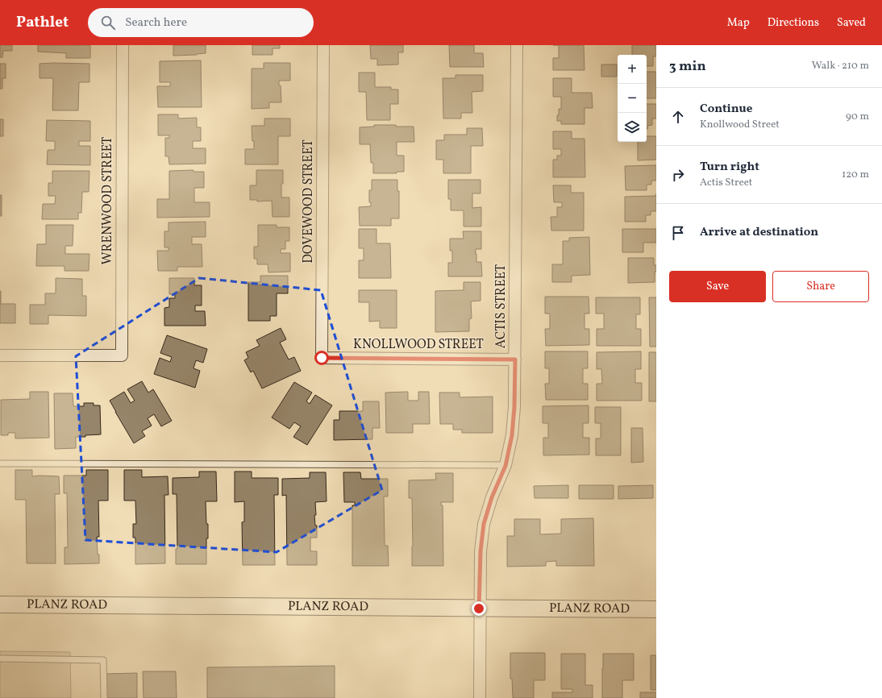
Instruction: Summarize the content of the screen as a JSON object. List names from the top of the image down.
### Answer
{
  "streets": {
    "street": [
      "WRENWOOD STREET",
      "DOVEWOOD STREET",
      "ACTIS STREET",
      "KNOLLWOOD STREET",
      "PLANZ ROAD"
    ]
  },
  "crossings": [
    ["DOVEWOOD STREET", "KNOLLWOOD STREET"],
    ["ACTIS STREET", "KNOLLWOOD STREET"],
    ["ACTIS STREET", "PLANZ ROAD"]
  ],
  "page": {
    "header": "Pathlet",
    "search": "Search here",
    "nav": ["Map", "Directions", "Saved"],
    "heading": ["3 min", "Walk · 210 m"],
    "map_buttons": ["+", "−"],
    "list": [
      ["Continue", "Knollwood Street", "90 m"],
      ["Turn right", "Actis Street", "120 m"],
      "Arrive at destination"
    ],
    "buttons": ["Save", "Share"]
  }
}
